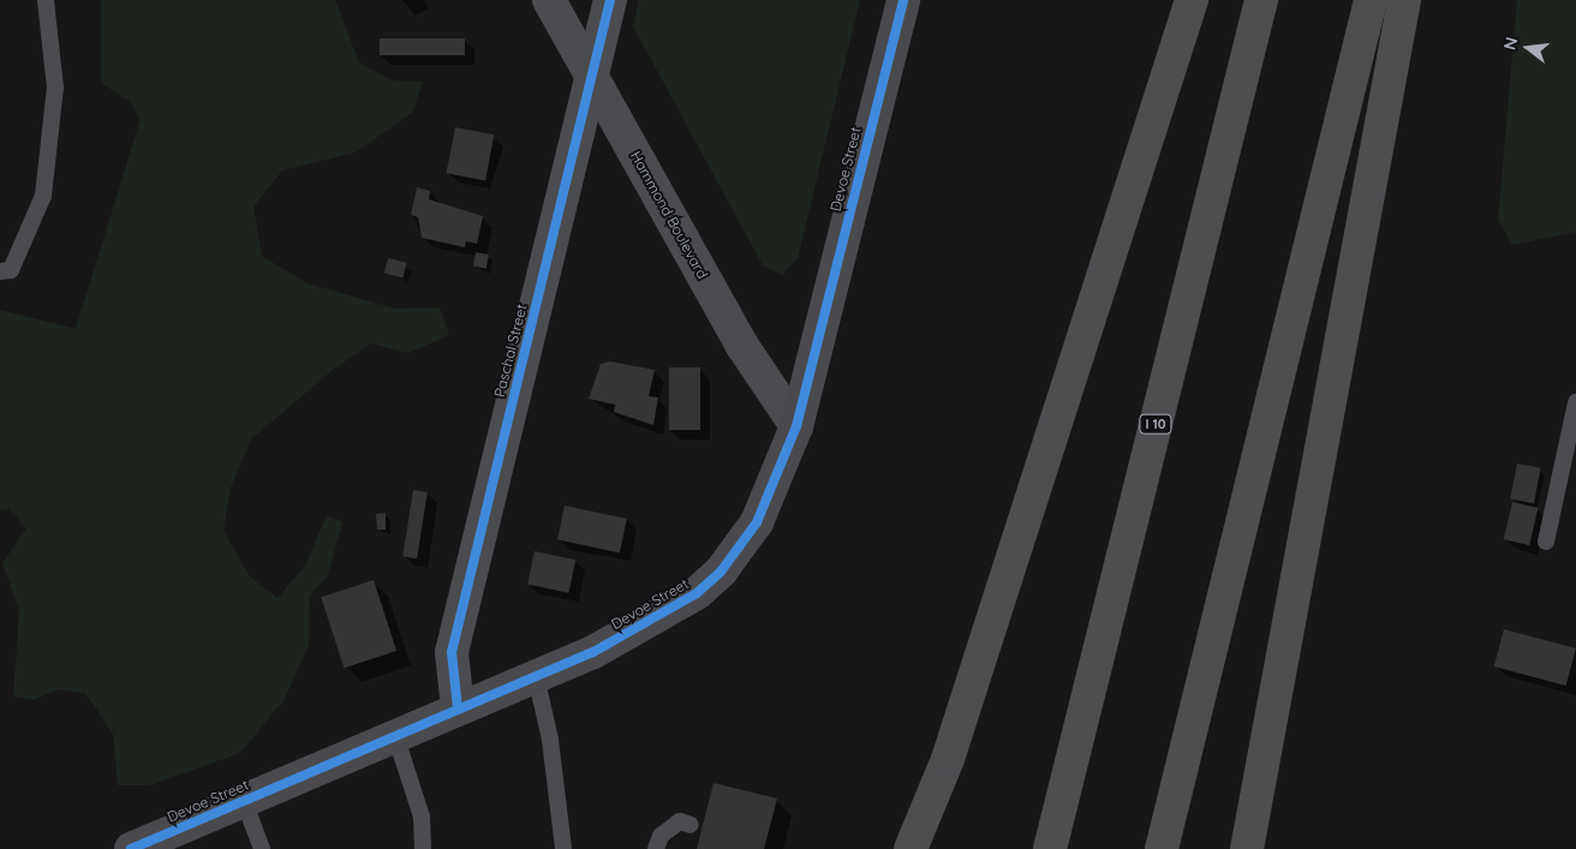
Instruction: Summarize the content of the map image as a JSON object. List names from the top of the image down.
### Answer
{
  "streets": {
    "highway": ["I 10"],
    "street": ["Devoe Street", "Hammond Boulevard", "Paschal Street"]
  },
  "crossings": [
    ["Devoe Street", "Hammond Boulevard"],
    ["Devoe Street", "Paschal Street"],
    ["Hammond Boulevard", "Paschal Street"]
  ],
  "north": "left"
}
